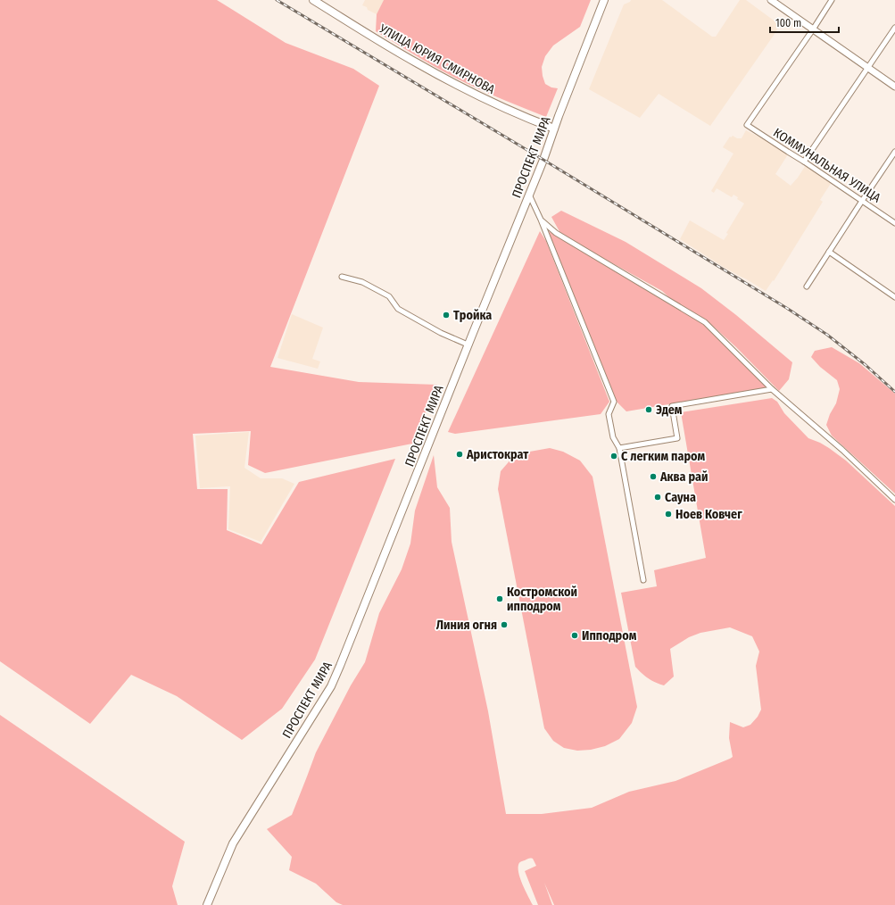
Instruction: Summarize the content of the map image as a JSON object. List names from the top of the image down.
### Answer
{
  "streets": {
    "main road": ["УЛИЦА ЮРИЯ СМИРНОВА", "ПРОСПЕКТ МИРА"],
    "street": ["КОММУНАЛЬНАЯ УЛИЦА"]
  },
  "crossings": [
    ["УЛИЦА ЮРИЯ СМИРНОВА", "ПРОСПЕКТ МИРА"]
  ],
  "places": [
    "Тройка",
    "Эдем",
    "Аристократ",
    "С легким паром",
    "Аква рай",
    "Сауна",
    "Ноев Ковчег",
    "Костромской ипподром",
    "Линия огня",
    "Ипподром"
  ],
  "scale_bar": "100 m"
}
